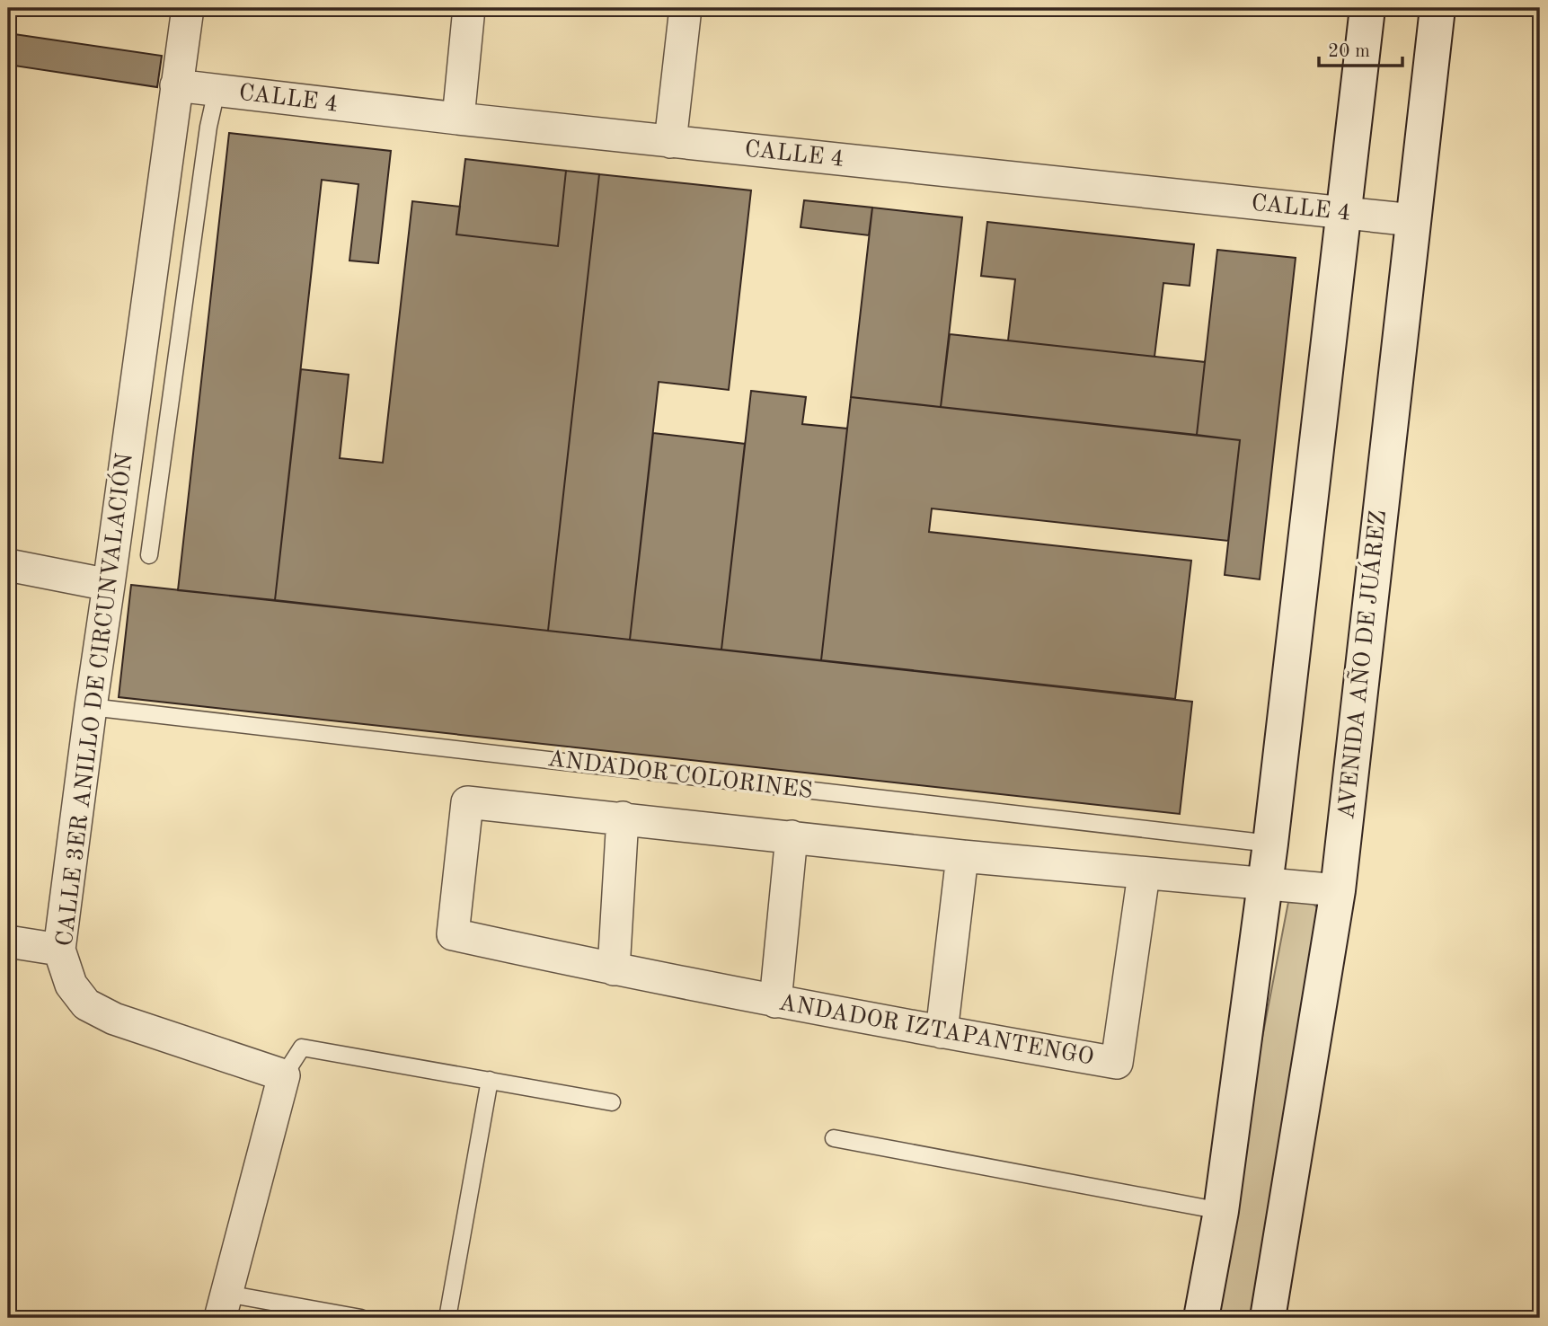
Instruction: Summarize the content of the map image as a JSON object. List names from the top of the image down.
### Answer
{
  "streets": {
    "main road": ["AVENIDA AÑO DE JUÁREZ"],
    "street": [
      "CALLE 4",
      "CALLE 3ER ANILLO DE CIRCUNVALACIÓN",
      "ANDADOR COLORINES",
      "ANDADOR IZTAPANTENGO"
    ]
  },
  "crossings": [
    ["CALLE 4", "AVENIDA AÑO DE JUÁREZ"],
    ["CALLE 4", "CALLE 3ER ANILLO DE CIRCUNVALACIÓN"],
    ["CALLE 3ER ANILLO DE CIRCUNVALACIÓN", "ANDADOR COLORINES"],
    ["ANDADOR COLORINES", "ANDADOR IZTAPANTENGO"]
  ],
  "scale_bar": "20 m"
}
